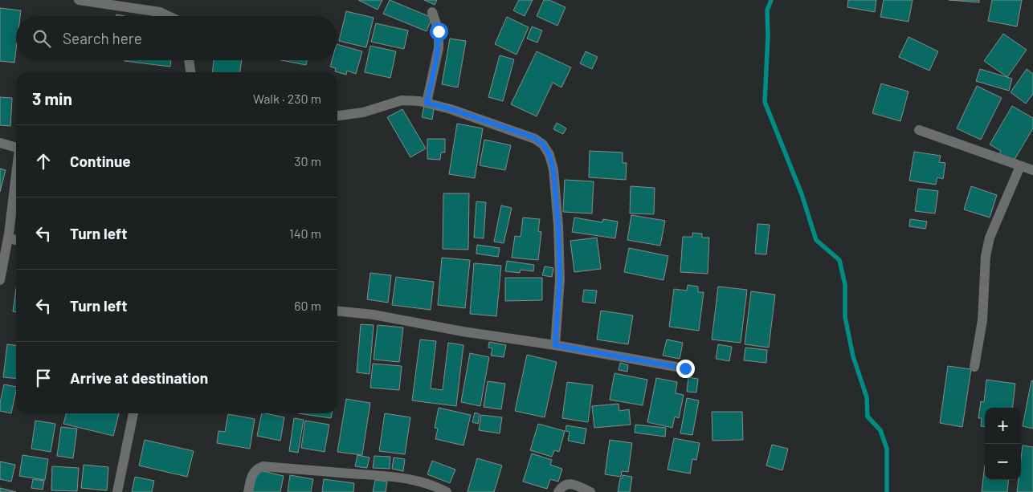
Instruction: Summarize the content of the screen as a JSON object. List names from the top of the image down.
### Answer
{
  "page": {
    "search": "Search here",
    "heading": ["3 min", "Walk · 230 m"],
    "list": [
      ["Continue", "30 m"],
      ["Turn left", "140 m"],
      ["Turn left", "60 m"],
      "Arrive at destination"
    ],
    "map_buttons": ["+", "−"]
  }
}
